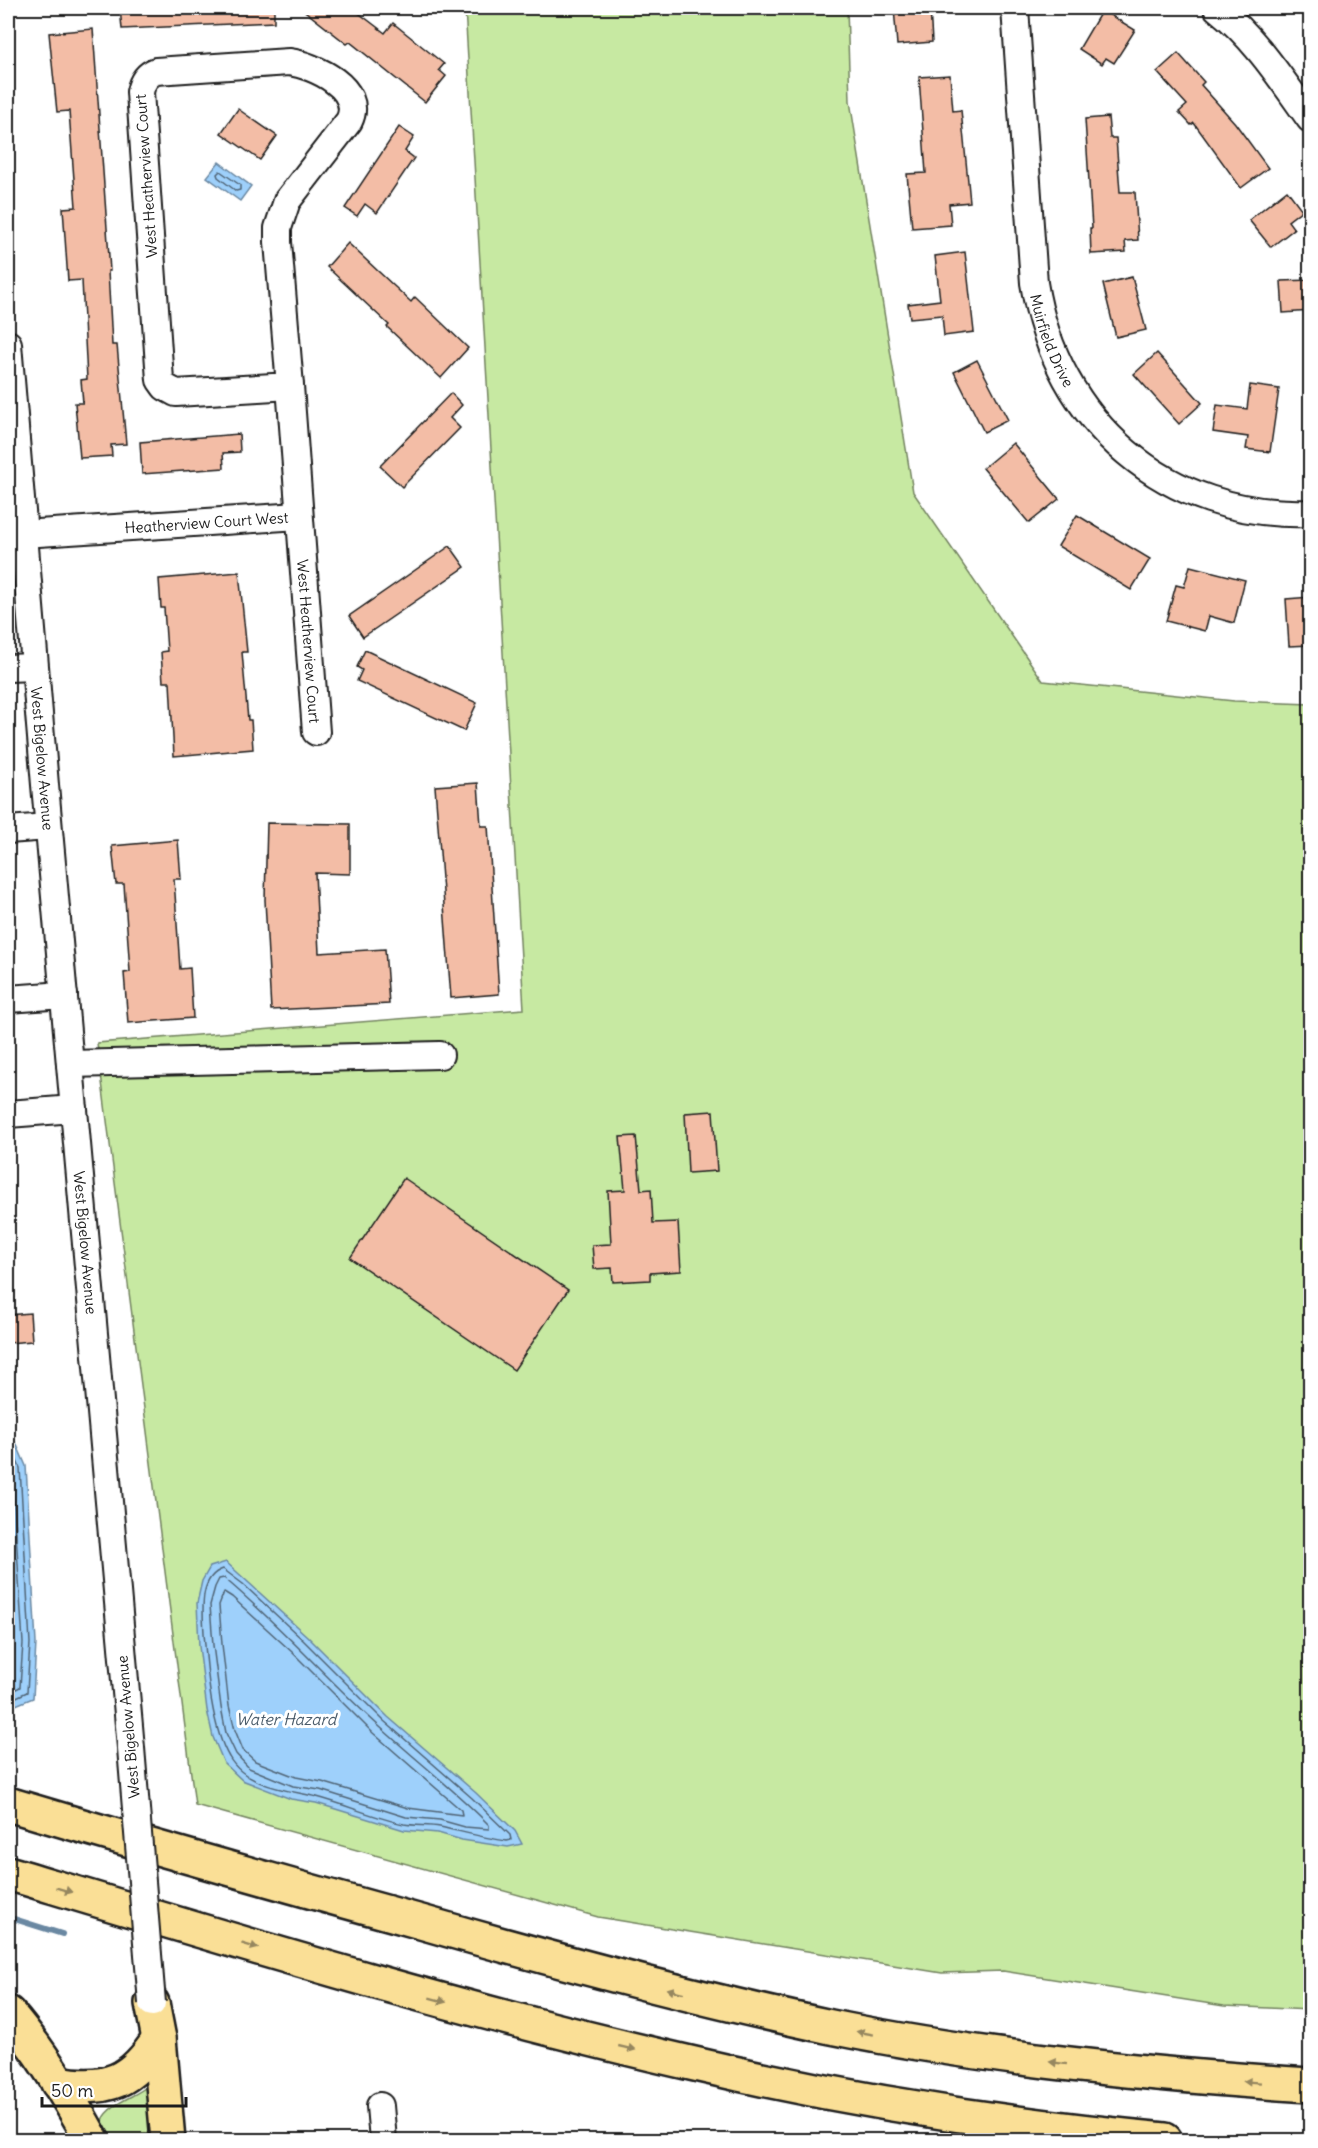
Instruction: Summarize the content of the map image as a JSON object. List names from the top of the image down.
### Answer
{
  "streets": {
    "main road": ["West Bigelow Avenue"],
    "street": ["West Heatherview Court", "Muirfield Drive", "Heatherview Court West"]
  },
  "crossings": [
    ["West Heatherview Court", "Heatherview Court West"],
    ["Heatherview Court West", "West Bigelow Avenue"]
  ],
  "water": ["Water Hazard"],
  "scale_bar": "50 m"
}
